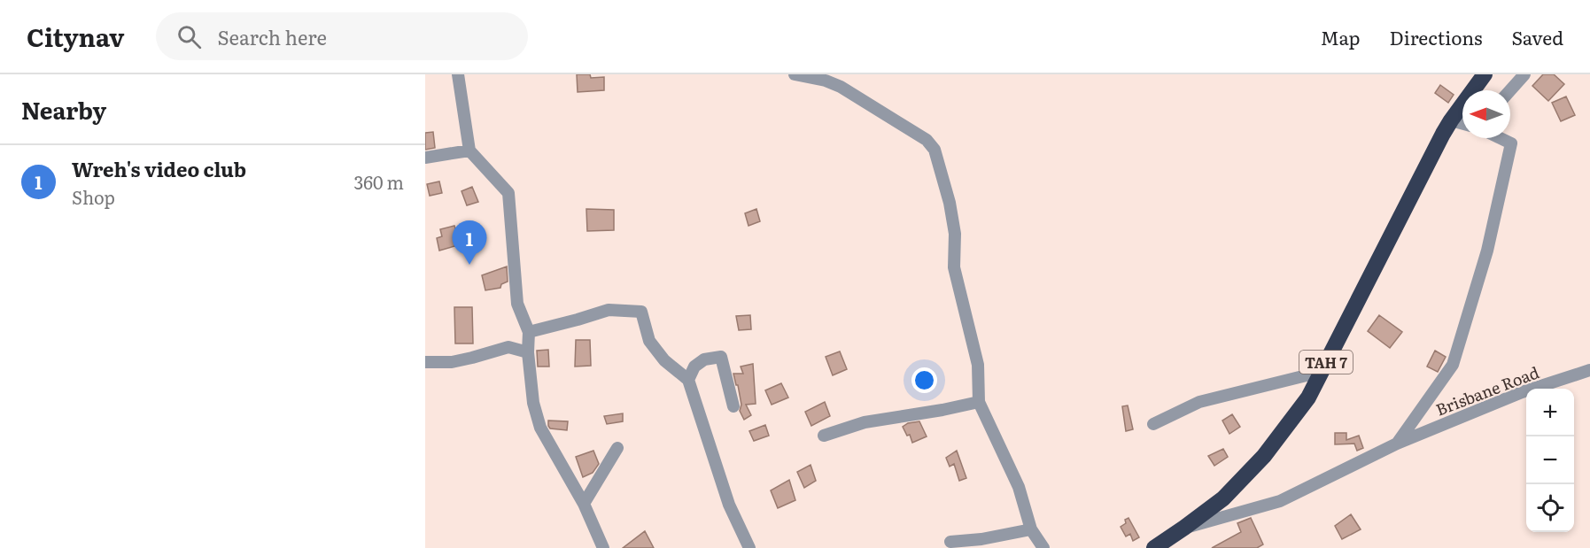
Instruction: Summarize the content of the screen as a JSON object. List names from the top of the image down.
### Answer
{
  "streets": {
    "highway": ["TAH 7"],
    "street": ["Brisbane Road"]
  },
  "crossings": [
    ["TAH 7", "Brisbane Road"]
  ],
  "north": "left",
  "page": {
    "header": "Citynav",
    "search": "Search here",
    "nav": ["Map", "Directions", "Saved"],
    "heading": "Nearby",
    "list": [
      {
        "mark": "1",
        "name": "Wreh's video club",
        "note": "Shop",
        "value": "360 m"
      }
    ],
    "pins": "1",
    "map_buttons": ["+", "−"]
  }
}
